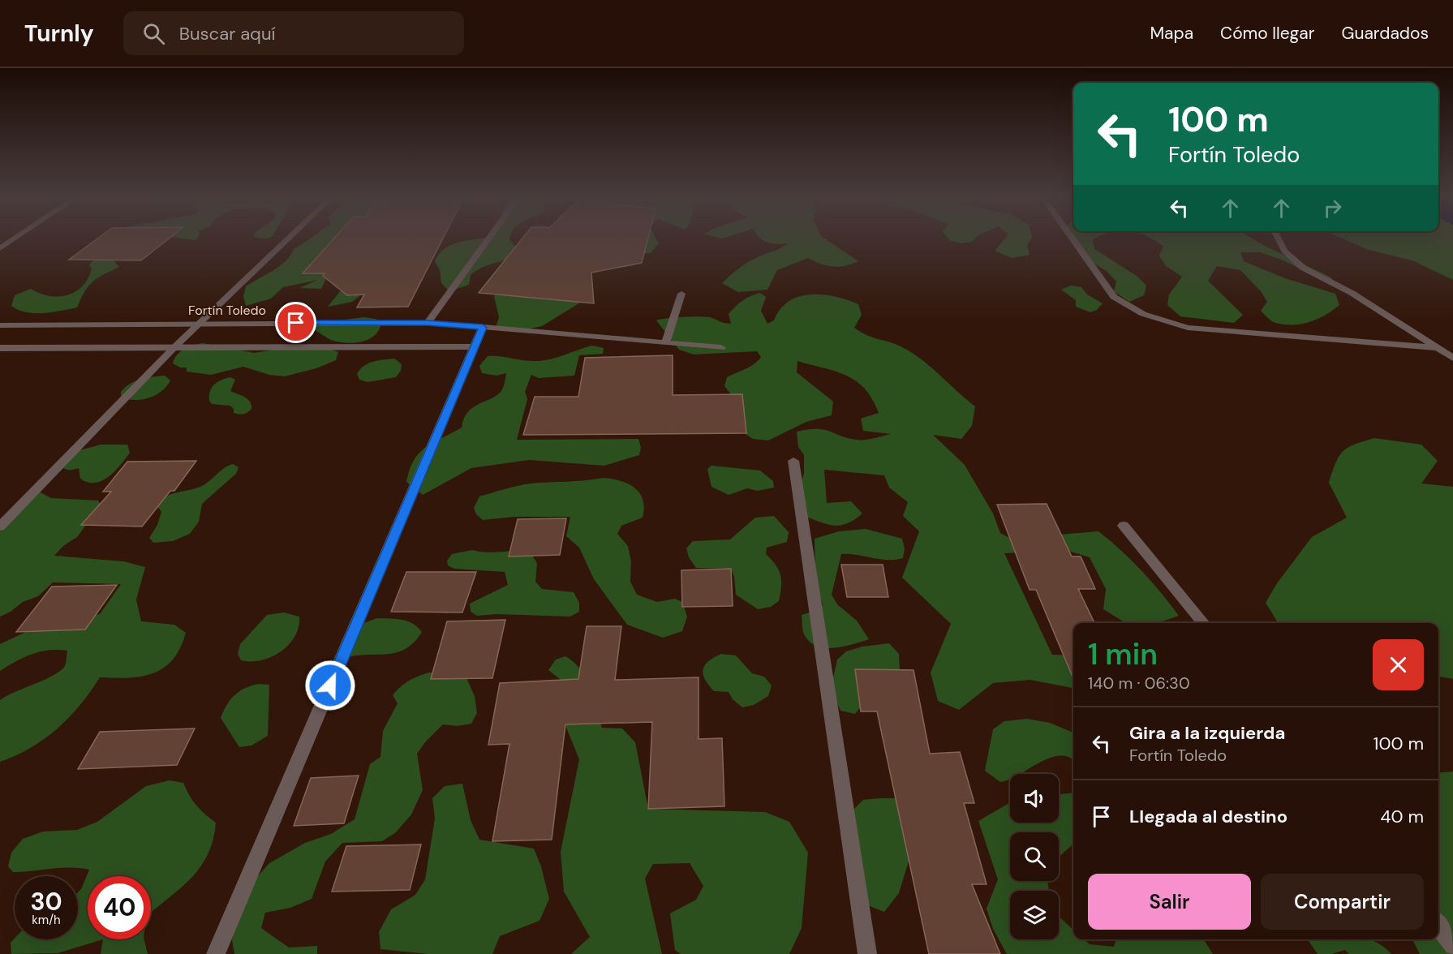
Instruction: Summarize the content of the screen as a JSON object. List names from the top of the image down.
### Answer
{
  "streets": {
    "street": ["Fortín Toledo"]
  },
  "page": {
    "header": "Turnly",
    "search": "Buscar aquí",
    "nav": ["Mapa", "Cómo llegar", "Guardados"],
    "turn": ["100 m", "Fortín Toledo"],
    "heading": ["1 min", "140 m · 06:30"],
    "list": [
      {
        "name": "Gira a la izquierda",
        "note": "Fortín Toledo",
        "value": "100 m"
      },
      {
        "name": "Llegada al destino",
        "value": "40 m"
      }
    ],
    "buttons": ["Salir", "Compartir"],
    "speed": "30 km/h",
    "limit": "40"
  }
}
